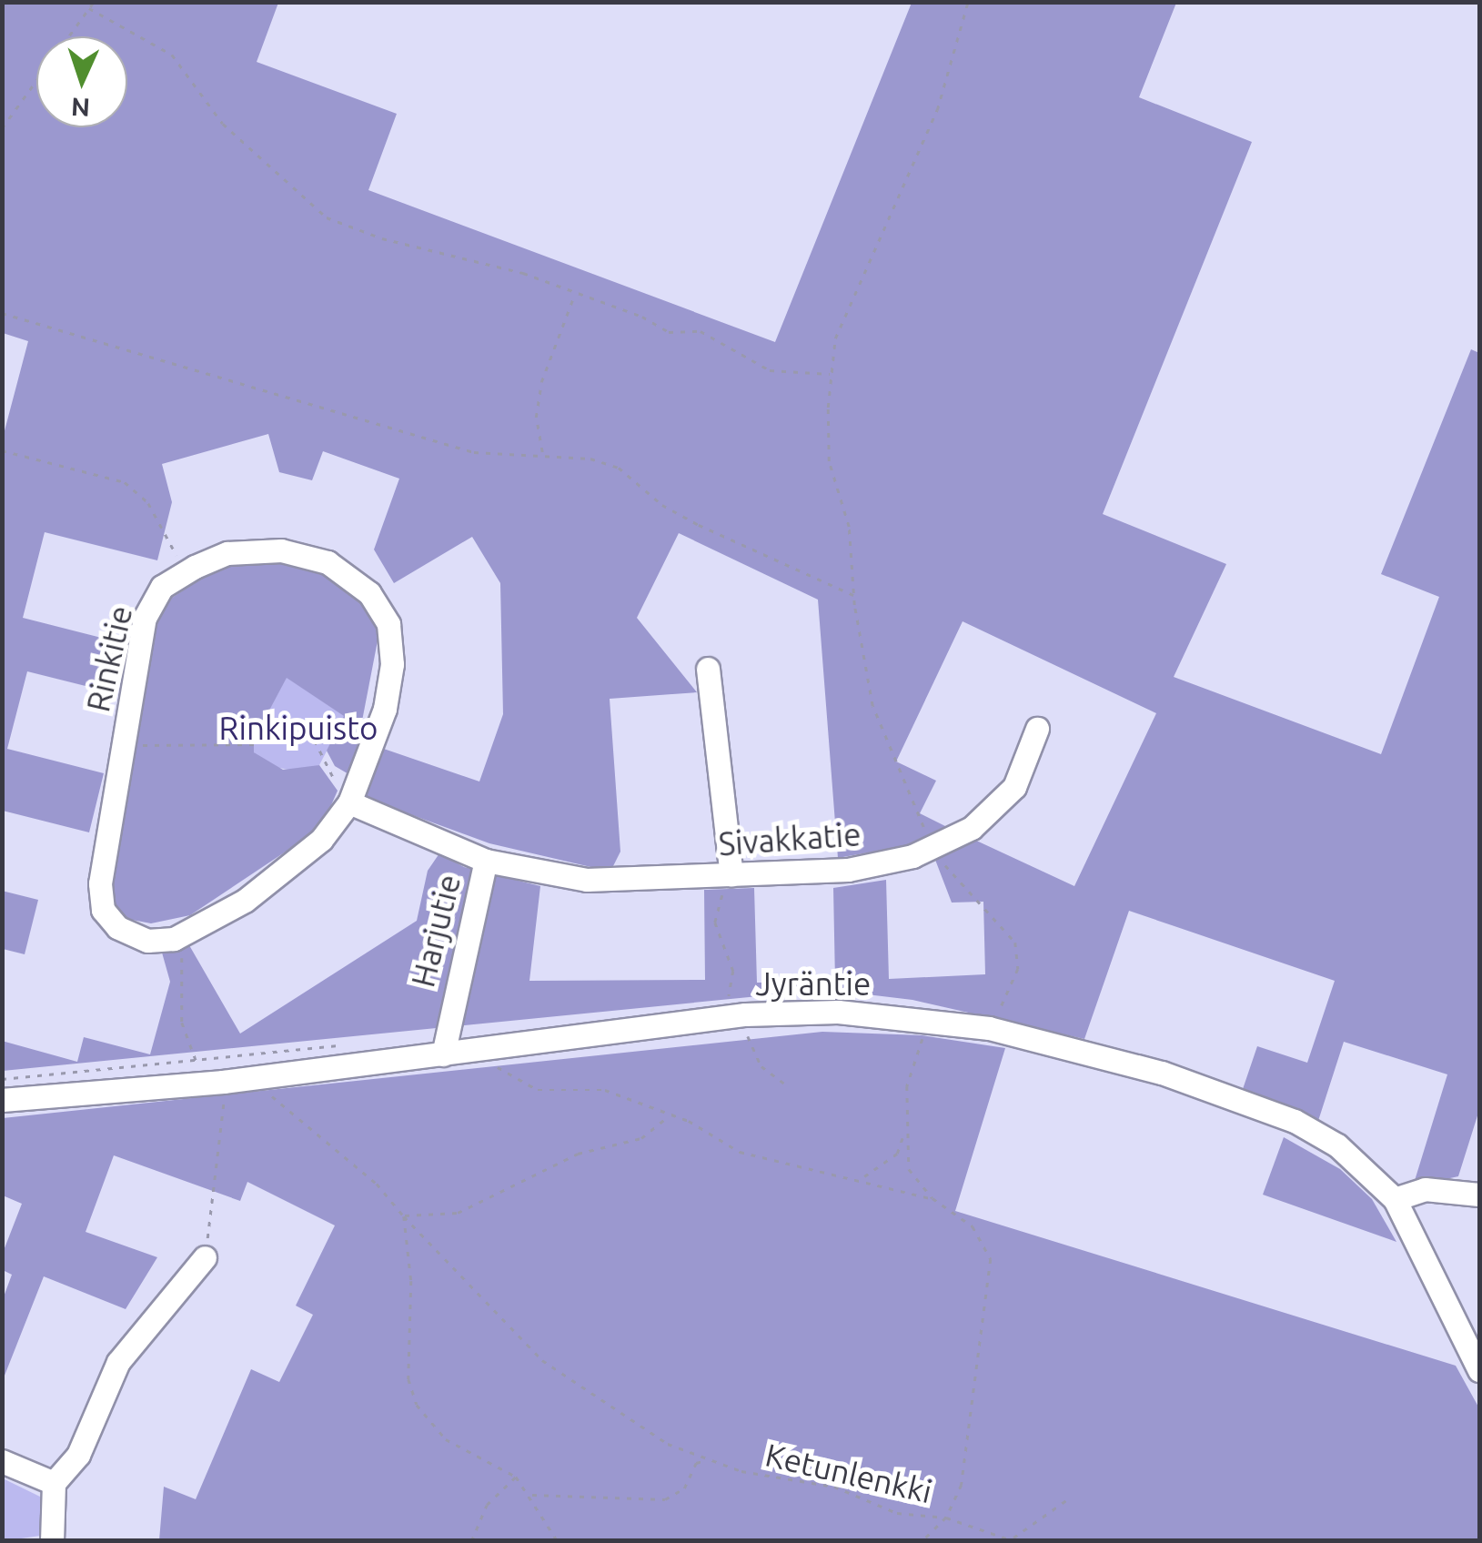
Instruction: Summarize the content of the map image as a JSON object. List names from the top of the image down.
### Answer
{
  "streets": {
    "street": [
      "Rinkitie",
      "Sivakkatie",
      "Harjutie",
      "Jyräntie"
    ],
    "path": ["Ketunlenkki"]
  },
  "crossings": [
    ["Rinkitie", "Harjutie"],
    ["Sivakkatie", "Harjutie"],
    ["Harjutie", "Jyräntie"],
    ["Jyräntie", "Ketunlenkki"]
  ],
  "parks": ["Rinkipuisto"],
  "north": "bottom"
}
